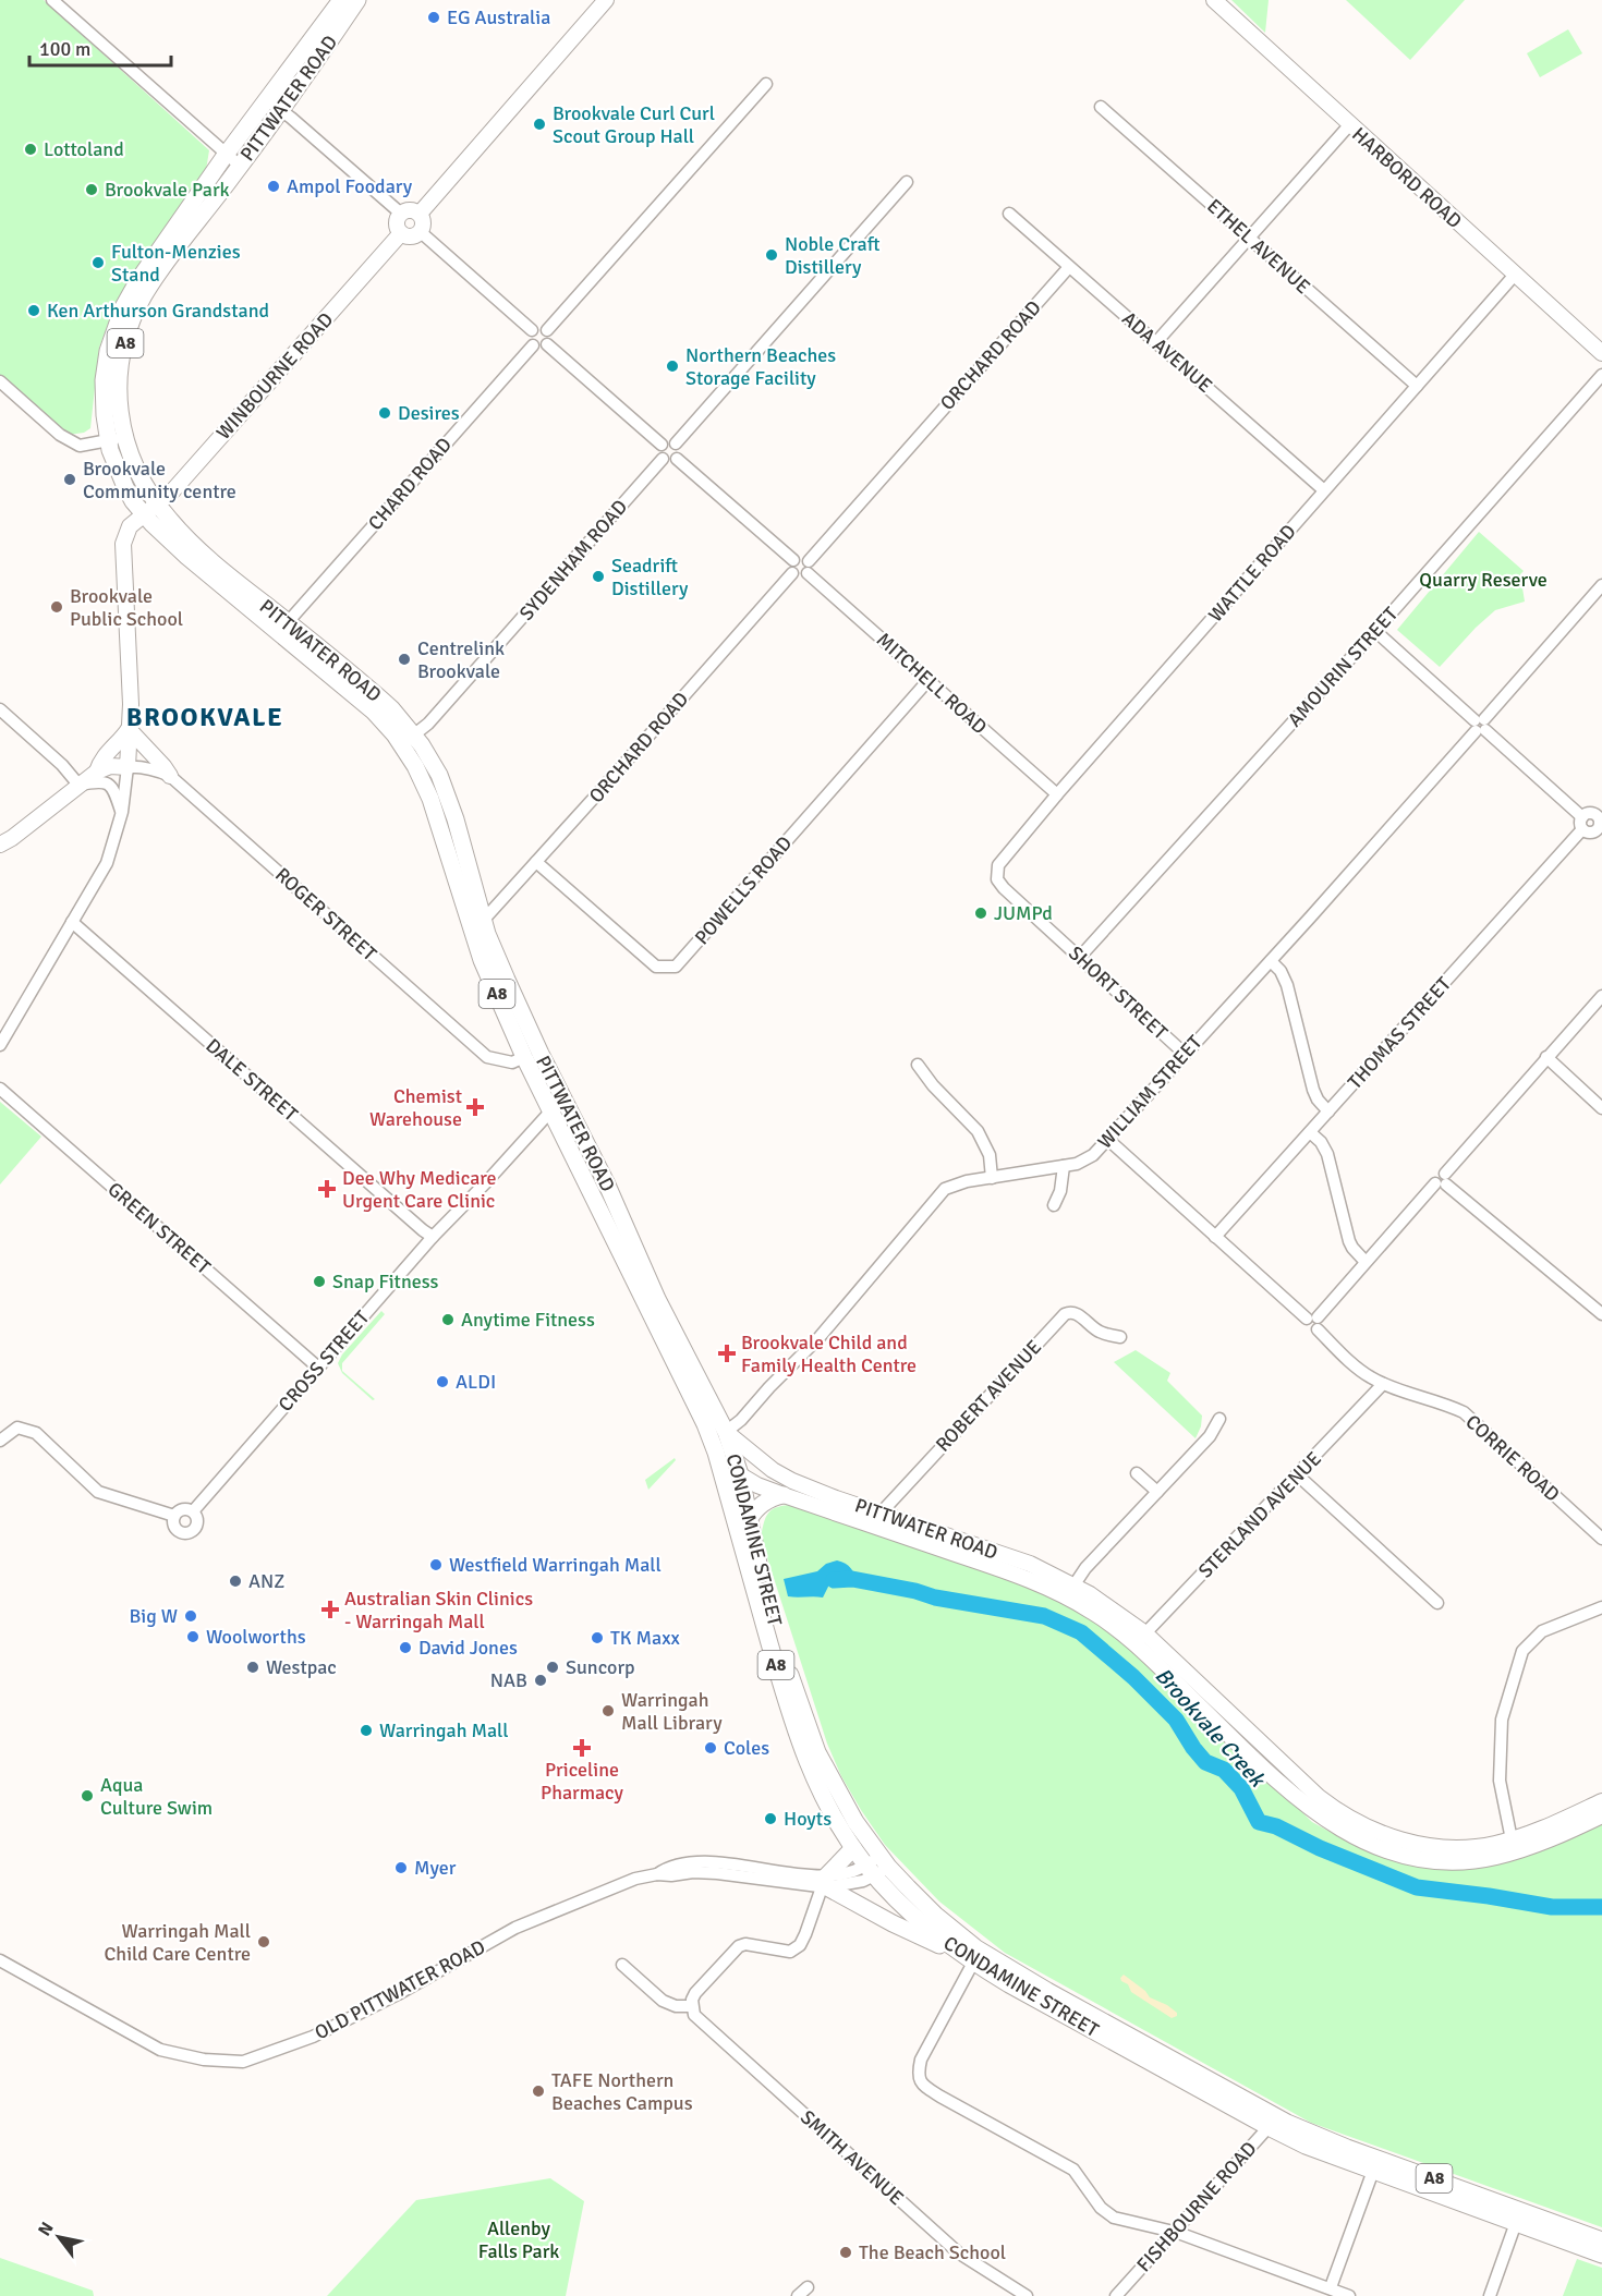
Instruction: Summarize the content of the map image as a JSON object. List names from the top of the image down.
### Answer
{
  "streets": {
    "highway": [
      "PITTWATER ROAD",
      "A8",
      "CROSS STREET",
      "CONDAMINE STREET"
    ],
    "main road": ["HARBORD ROAD", "WINBOURNE ROAD"],
    "street": [
      "ETHEL AVENUE",
      "ADA AVENUE",
      "ORCHARD ROAD",
      "CHARD ROAD",
      "SYDENHAM ROAD",
      "WATTLE ROAD",
      "AMOURIN STREET",
      "MITCHELL ROAD",
      "POWELLS ROAD",
      "ROGER STREET",
      "SHORT STREET",
      "THOMAS STREET",
      "DALE STREET",
      "WILLIAM STREET",
      "GREEN STREET",
      "ROBERT AVENUE",
      "CORRIE ROAD",
      "STERLAND AVENUE",
      "OLD PITTWATER ROAD",
      "SMITH AVENUE",
      "FISHBOURNE ROAD"
    ]
  },
  "crossings": [
    ["PITTWATER ROAD", "ORCHARD ROAD"],
    ["PITTWATER ROAD", "WINBOURNE ROAD"],
    ["PITTWATER ROAD", "CHARD ROAD"],
    ["PITTWATER ROAD", "SYDENHAM ROAD"],
    ["PITTWATER ROAD", "ROGER STREET"],
    ["PITTWATER ROAD", "WILLIAM STREET"],
    ["PITTWATER ROAD", "CROSS STREET"],
    ["PITTWATER ROAD", "ROBERT AVENUE"],
    ["PITTWATER ROAD", "STERLAND AVENUE"],
    ["PITTWATER ROAD", "CONDAMINE STREET"],
    ["HARBORD ROAD", "WATTLE ROAD"],
    ["ETHEL AVENUE", "WATTLE ROAD"],
    ["ADA AVENUE", "ORCHARD ROAD"],
    ["ADA AVENUE", "WATTLE ROAD"],
    ["ORCHARD ROAD", "MITCHELL ROAD"],
    ["ORCHARD ROAD", "POWELLS ROAD"],
    ["WATTLE ROAD", "MITCHELL ROAD"],
    ["WATTLE ROAD", "SHORT STREET"],
    ["AMOURIN STREET", "SHORT STREET"],
    ["MITCHELL ROAD", "POWELLS ROAD"],
    ["SHORT STREET", "WILLIAM STREET"],
    ["THOMAS STREET", "CORRIE ROAD"],
    ["DALE STREET", "CROSS STREET"],
    ["WILLIAM STREET", "CORRIE ROAD"],
    ["WILLIAM STREET", "CONDAMINE STREET"],
    ["GREEN STREET", "CROSS STREET"],
    ["CORRIE ROAD", "STERLAND AVENUE"],
    ["CONDAMINE STREET", "OLD PITTWATER ROAD"],
    ["CONDAMINE STREET", "FISHBOURNE ROAD"]
  ],
  "districts": ["BROOKVALE"],
  "water": ["Brookvale Creek"],
  "parks": ["Quarry Reserve", "Allenby Falls Park"],
  "places": {
    "other": [
      "EG Australia",
      "Brookvale Curl Curl Scout Group Hall",
      "Lottoland",
      "Ampol Foodary",
      "Brookvale Park",
      "Noble Craft Distillery",
      "Fulton-Menzies Stand",
      "Ken Arthurson Grandstand",
      "Northern Beaches Storage Facility",
      "Desires",
      "Brookvale Community centre",
      "Seadrift Distillery",
      "Brookvale Public School",
      "Centrelink Brookvale",
      "JUMPd",
      "Snap Fitness",
      "Anytime Fitness",
      "ALDI",
      "Westfield Warringah Mall",
      "ANZ",
      "Big W",
      "Woolworths",
      "TK Maxx",
      "David Jones",
      "Westpac",
      "Suncorp",
      "NAB",
      "Warringah Mall Library",
      "Warringah Mall",
      "Coles",
      "Aqua Culture Swim",
      "Hoyts",
      "Myer",
      "Warringah Mall Child Care Centre",
      "TAFE Northern Beaches Campus",
      "The Beach School"
    ],
    "health": [
      "Chemist Warehouse",
      "Dee Why Medicare Urgent Care Clinic",
      "Brookvale Child and Family Health Centre",
      "Australian Skin Clinics - Warringah Mall",
      "Priceline Pharmacy"
    ]
  },
  "scale_bar": "100 m",
  "north": "top left"
}
